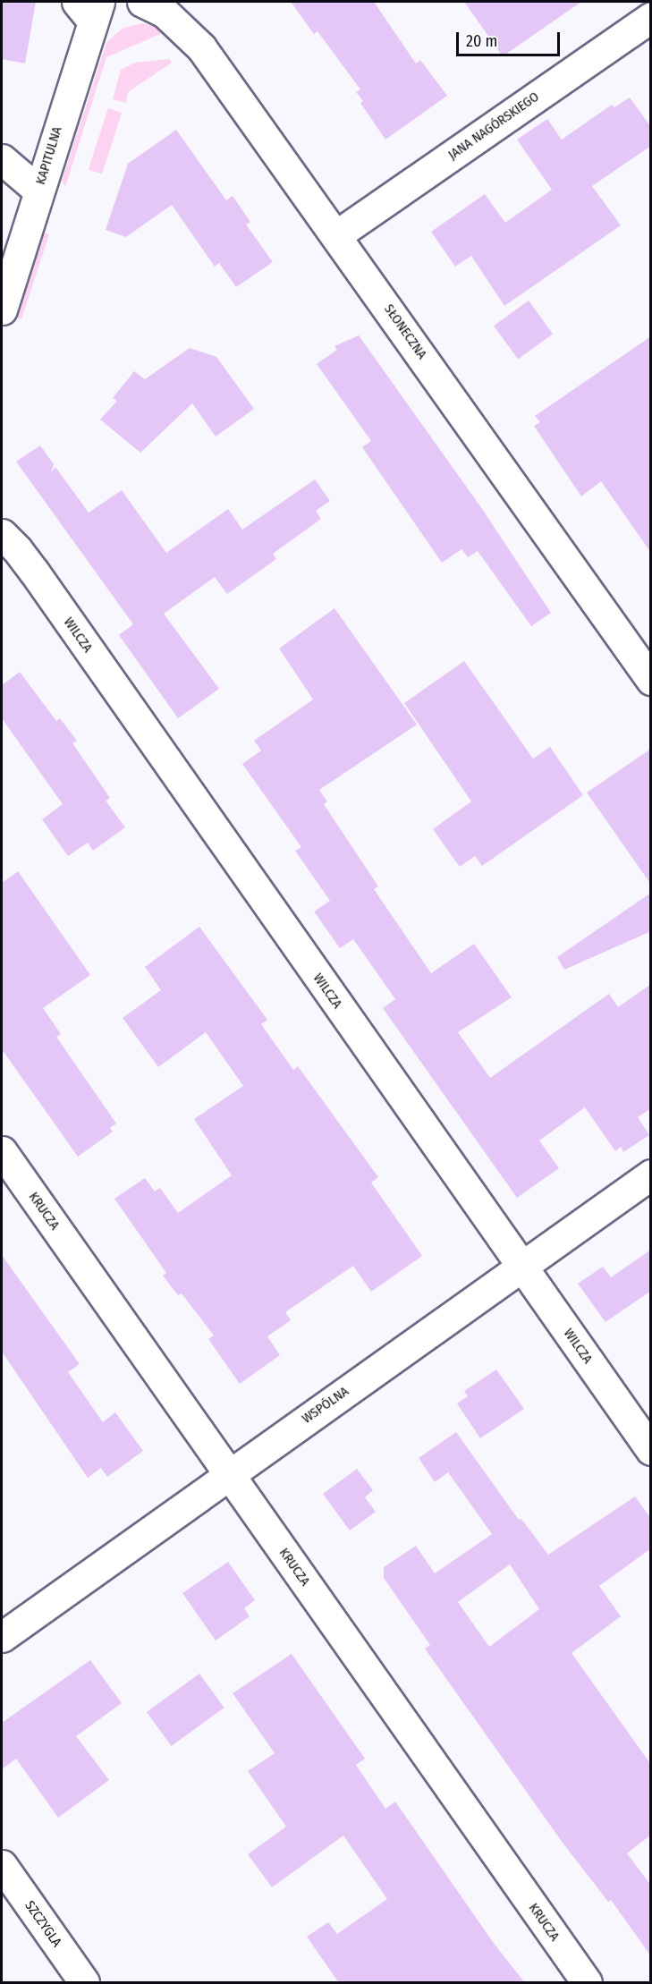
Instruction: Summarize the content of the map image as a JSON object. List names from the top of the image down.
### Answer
{
  "streets": {
    "street": [
      "JANA NAGÓRSKIEGO",
      "KAPITULNA",
      "SŁONECZNA",
      "WILCZA",
      "KRUCZA",
      "WSPÓLNA",
      "SZCZYGLA"
    ]
  },
  "crossings": [
    ["JANA NAGÓRSKIEGO", "SŁONECZNA"],
    ["WILCZA", "WSPÓLNA"],
    ["KRUCZA", "WSPÓLNA"]
  ],
  "scale_bar": "20 m"
}
